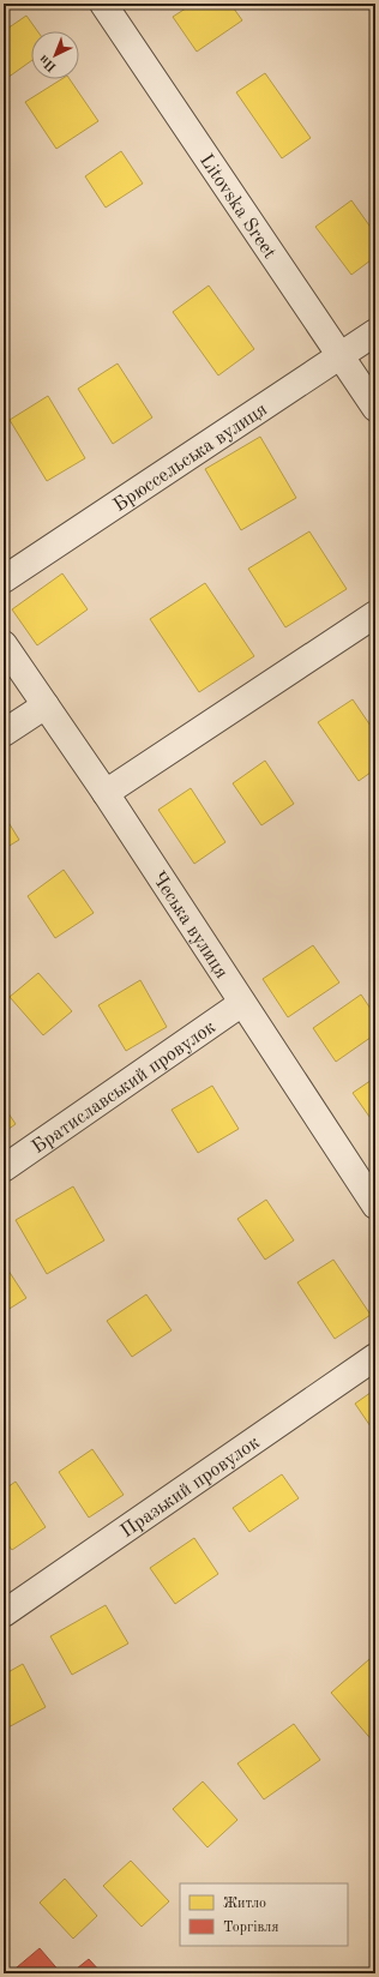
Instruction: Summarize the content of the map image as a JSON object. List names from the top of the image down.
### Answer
{
  "streets": {
    "street": [
      "Litovska Sreet",
      "Брюссельська вулиця",
      "Чеська вулиця",
      "Братиславський провулок",
      "Празький провулок"
    ]
  },
  "crossings": [
    ["Litovska Sreet", "Брюссельська вулиця"],
    ["Чеська вулиця", "Братиславський провулок"]
  ],
  "legend": ["Житло", "Торгівля"],
  "north": "bottom left"
}
